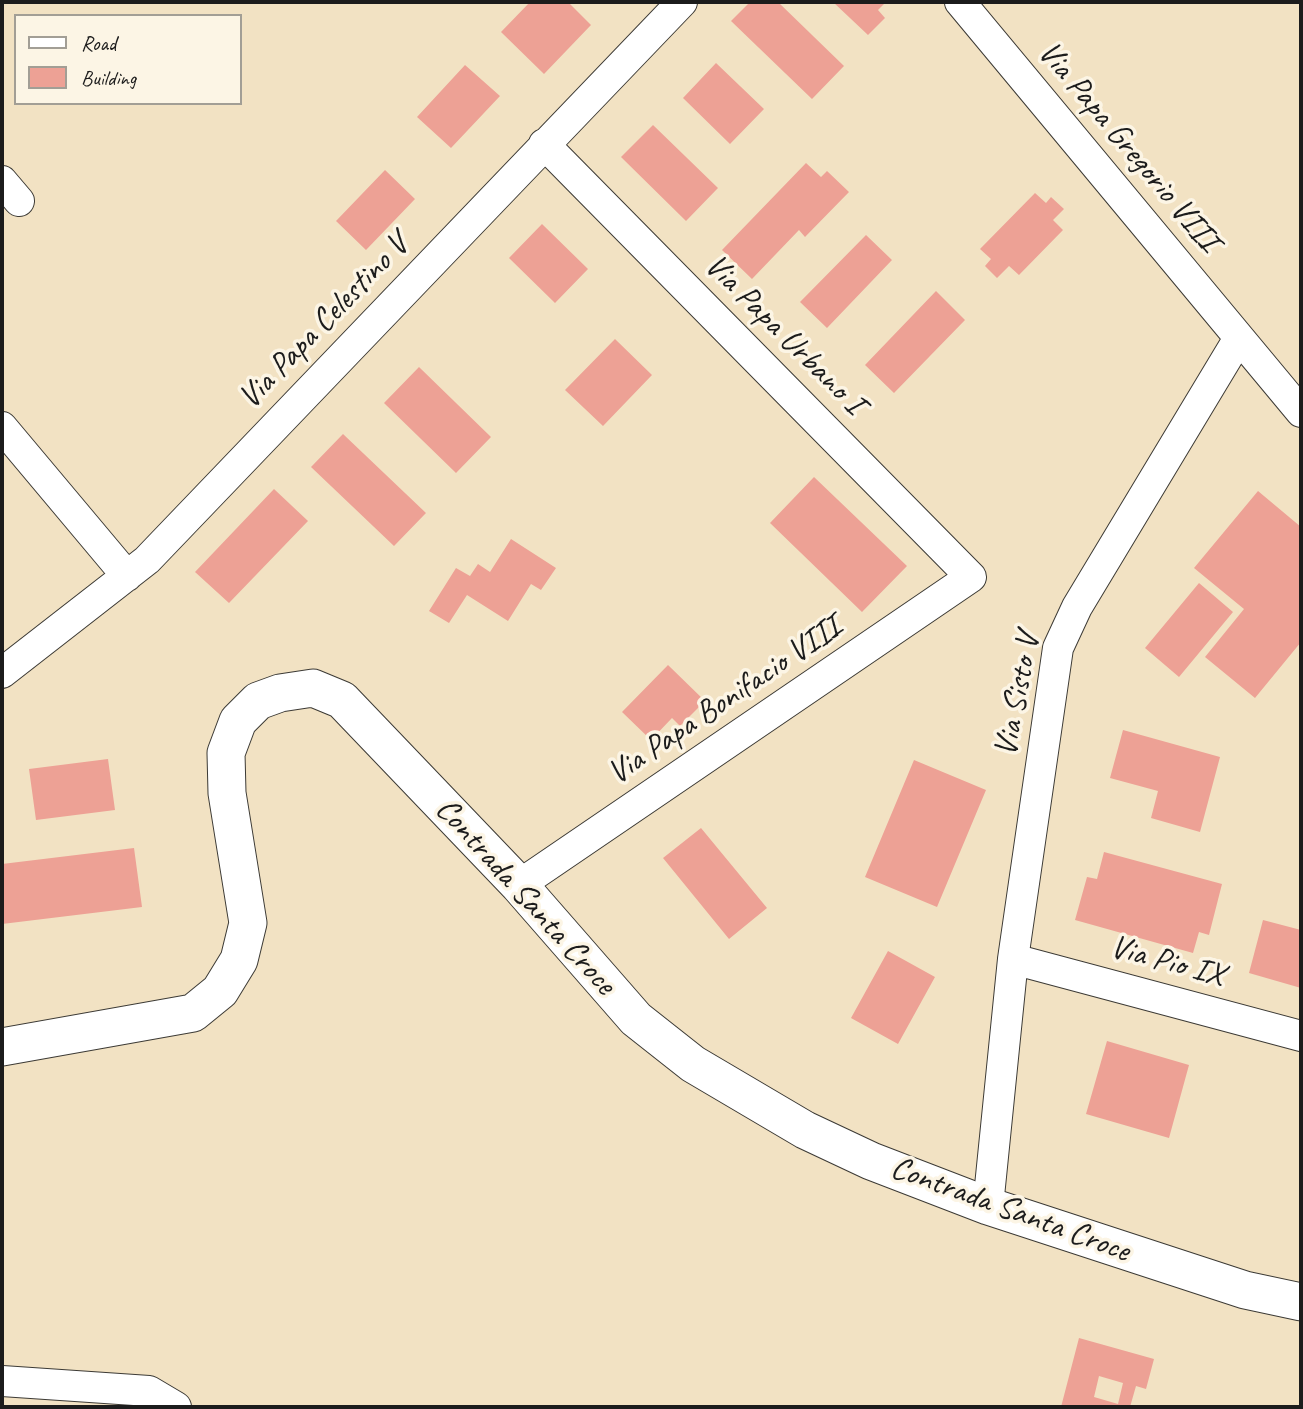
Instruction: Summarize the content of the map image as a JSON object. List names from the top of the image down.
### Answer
{
  "streets": {
    "street": [
      "Via Papa Gregorio VIII",
      "Via Papa Celestino V",
      "Via Papa Urbano I",
      "Via Sisto V",
      "Via Papa Bonifacio VIII",
      "Contrada Santa Croce",
      "Via Pio IX"
    ]
  },
  "crossings": [
    ["Via Papa Gregorio VIII", "Via Sisto V"],
    ["Via Papa Celestino V", "Via Papa Urbano I"],
    ["Via Papa Urbano I", "Via Papa Bonifacio VIII"],
    ["Via Sisto V", "Contrada Santa Croce"],
    ["Via Sisto V", "Via Pio IX"],
    ["Via Papa Bonifacio VIII", "Contrada Santa Croce"]
  ],
  "legend": ["Road", "Building"]
}
